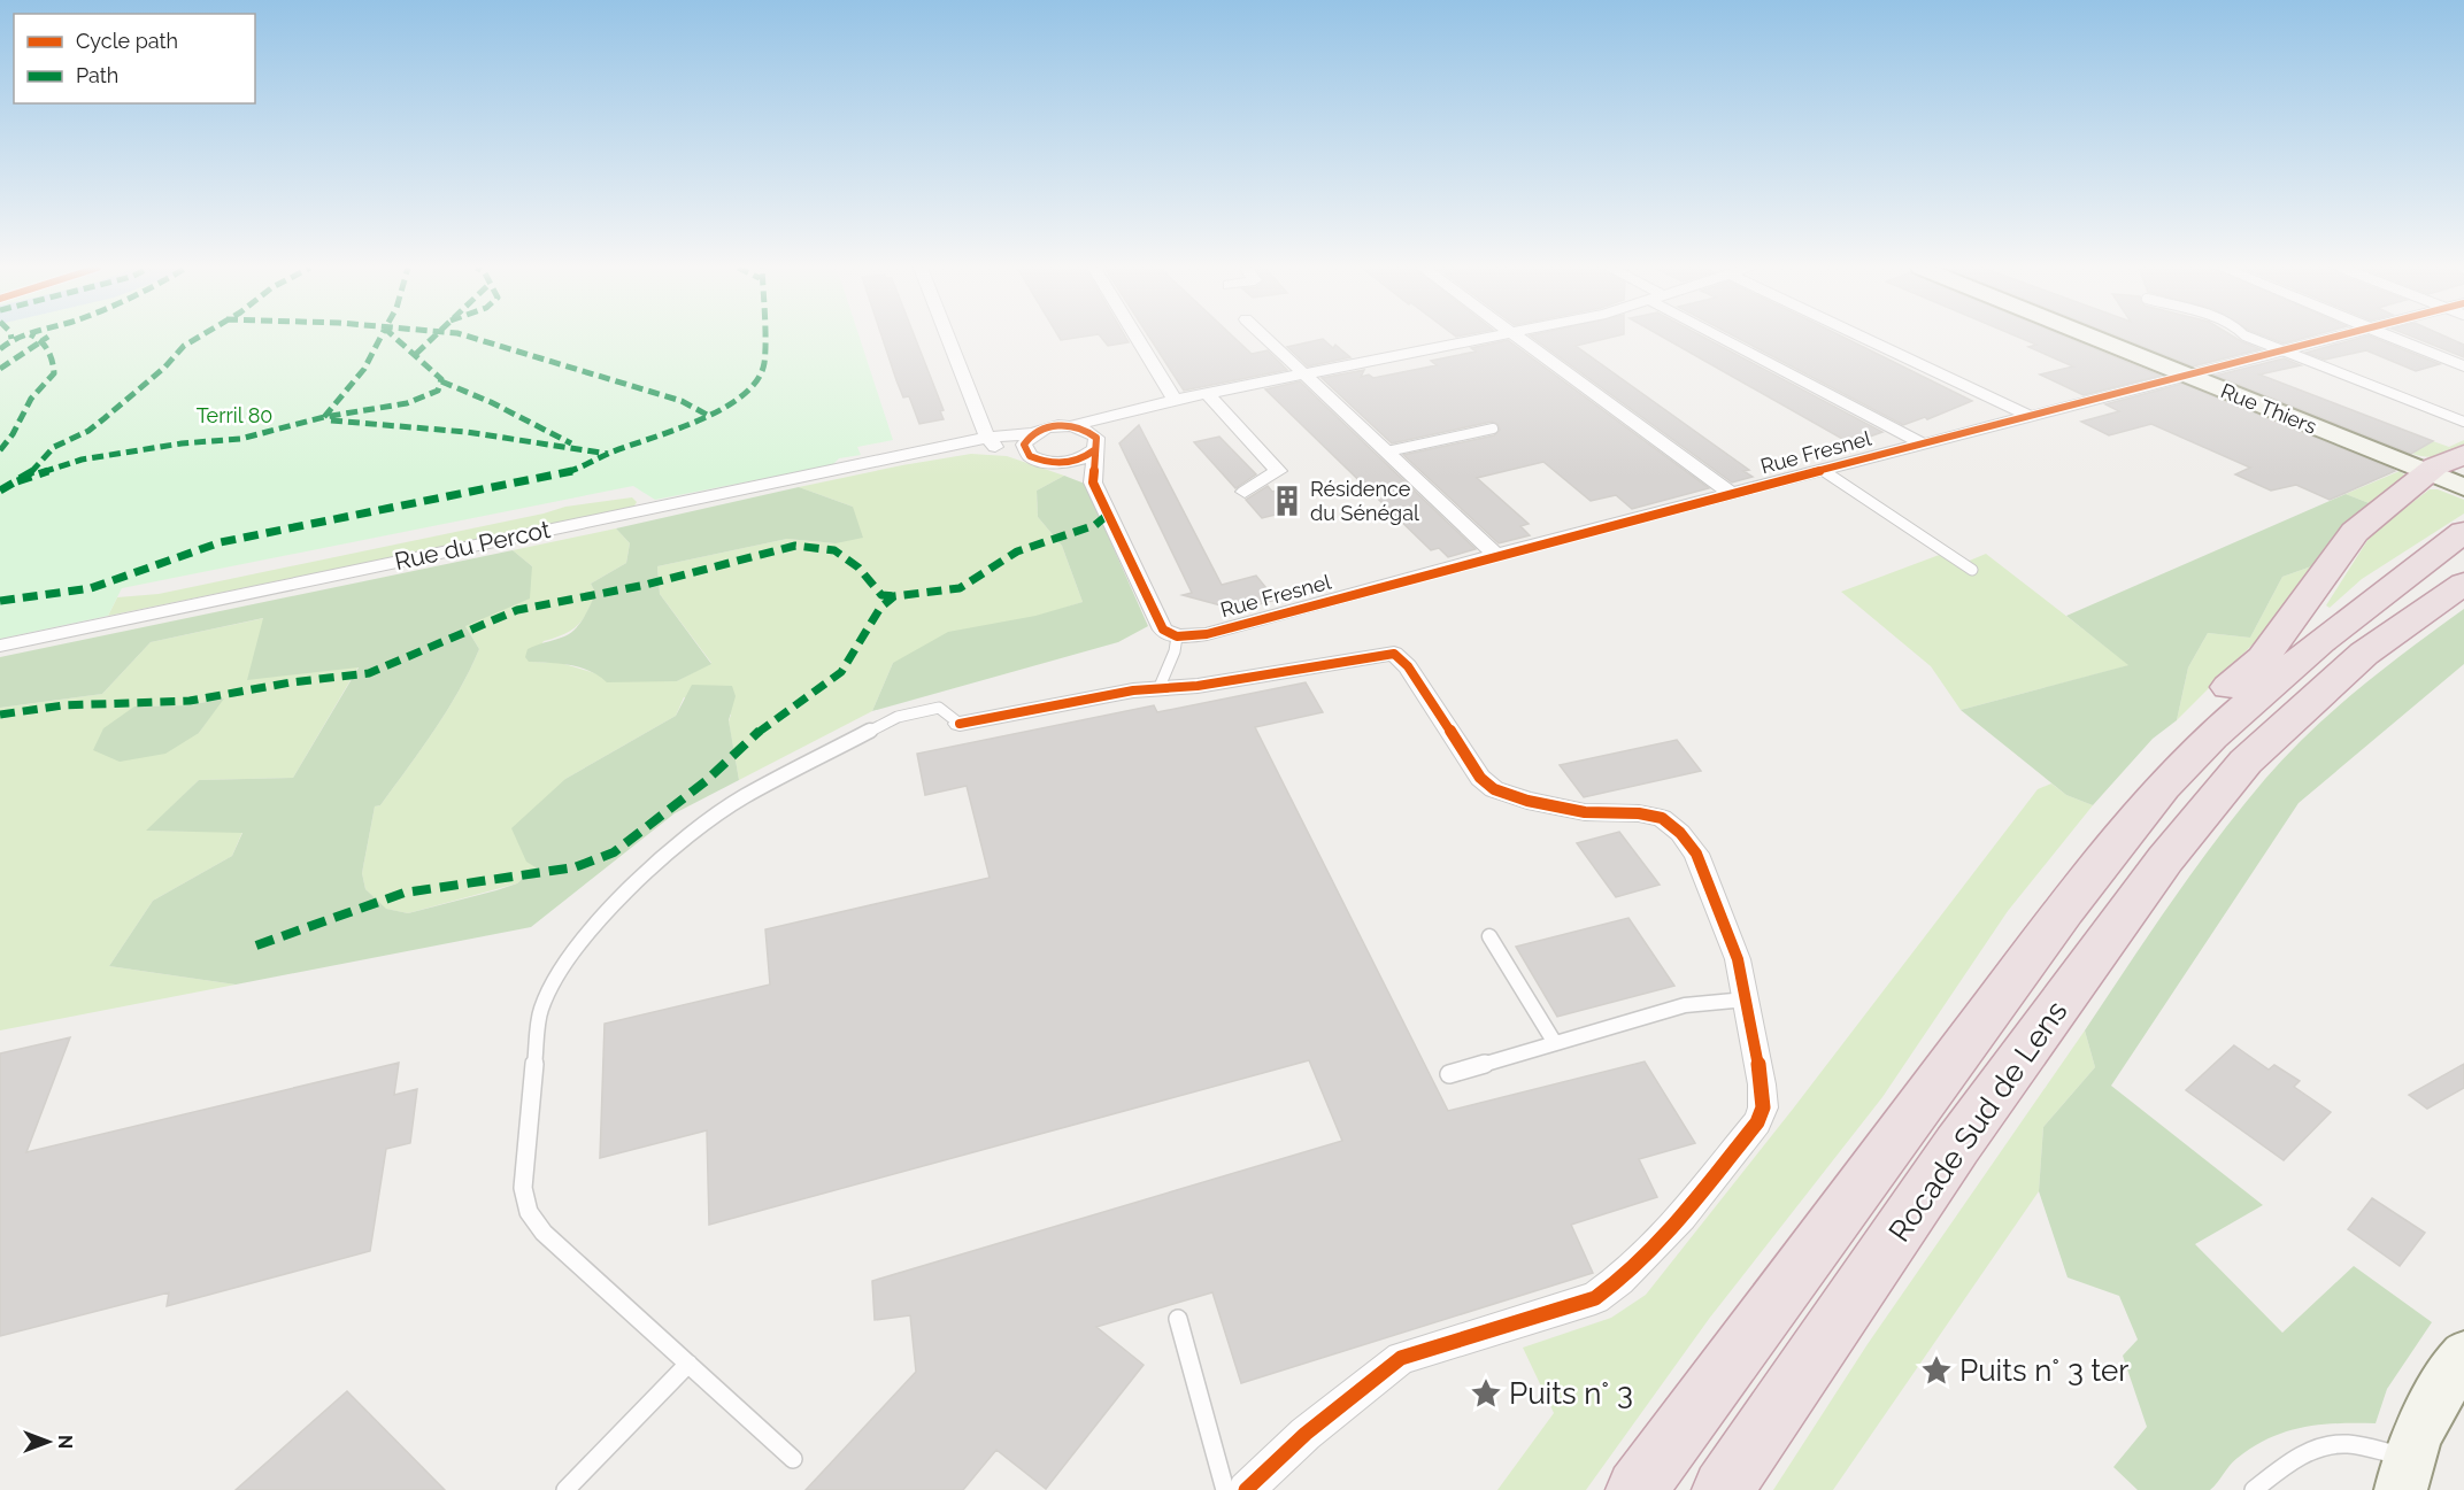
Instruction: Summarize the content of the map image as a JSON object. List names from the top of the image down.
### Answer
{
  "streets": {
    "highway": ["Rocade Sud de Lens"],
    "street": ["Rue Thiers", "Rue Fresnel", "Rue du Percot"]
  },
  "crossings": [
    ["Rue Thiers", "Rue Fresnel"]
  ],
  "parks": ["Terril 80"],
  "places": {
    "building": ["Résidence du Sénégal"],
    "place": ["Puits n° 3 ter", "Puits n° 3"]
  },
  "legend": ["Cycle path", "Path"],
  "north": "right"
}
